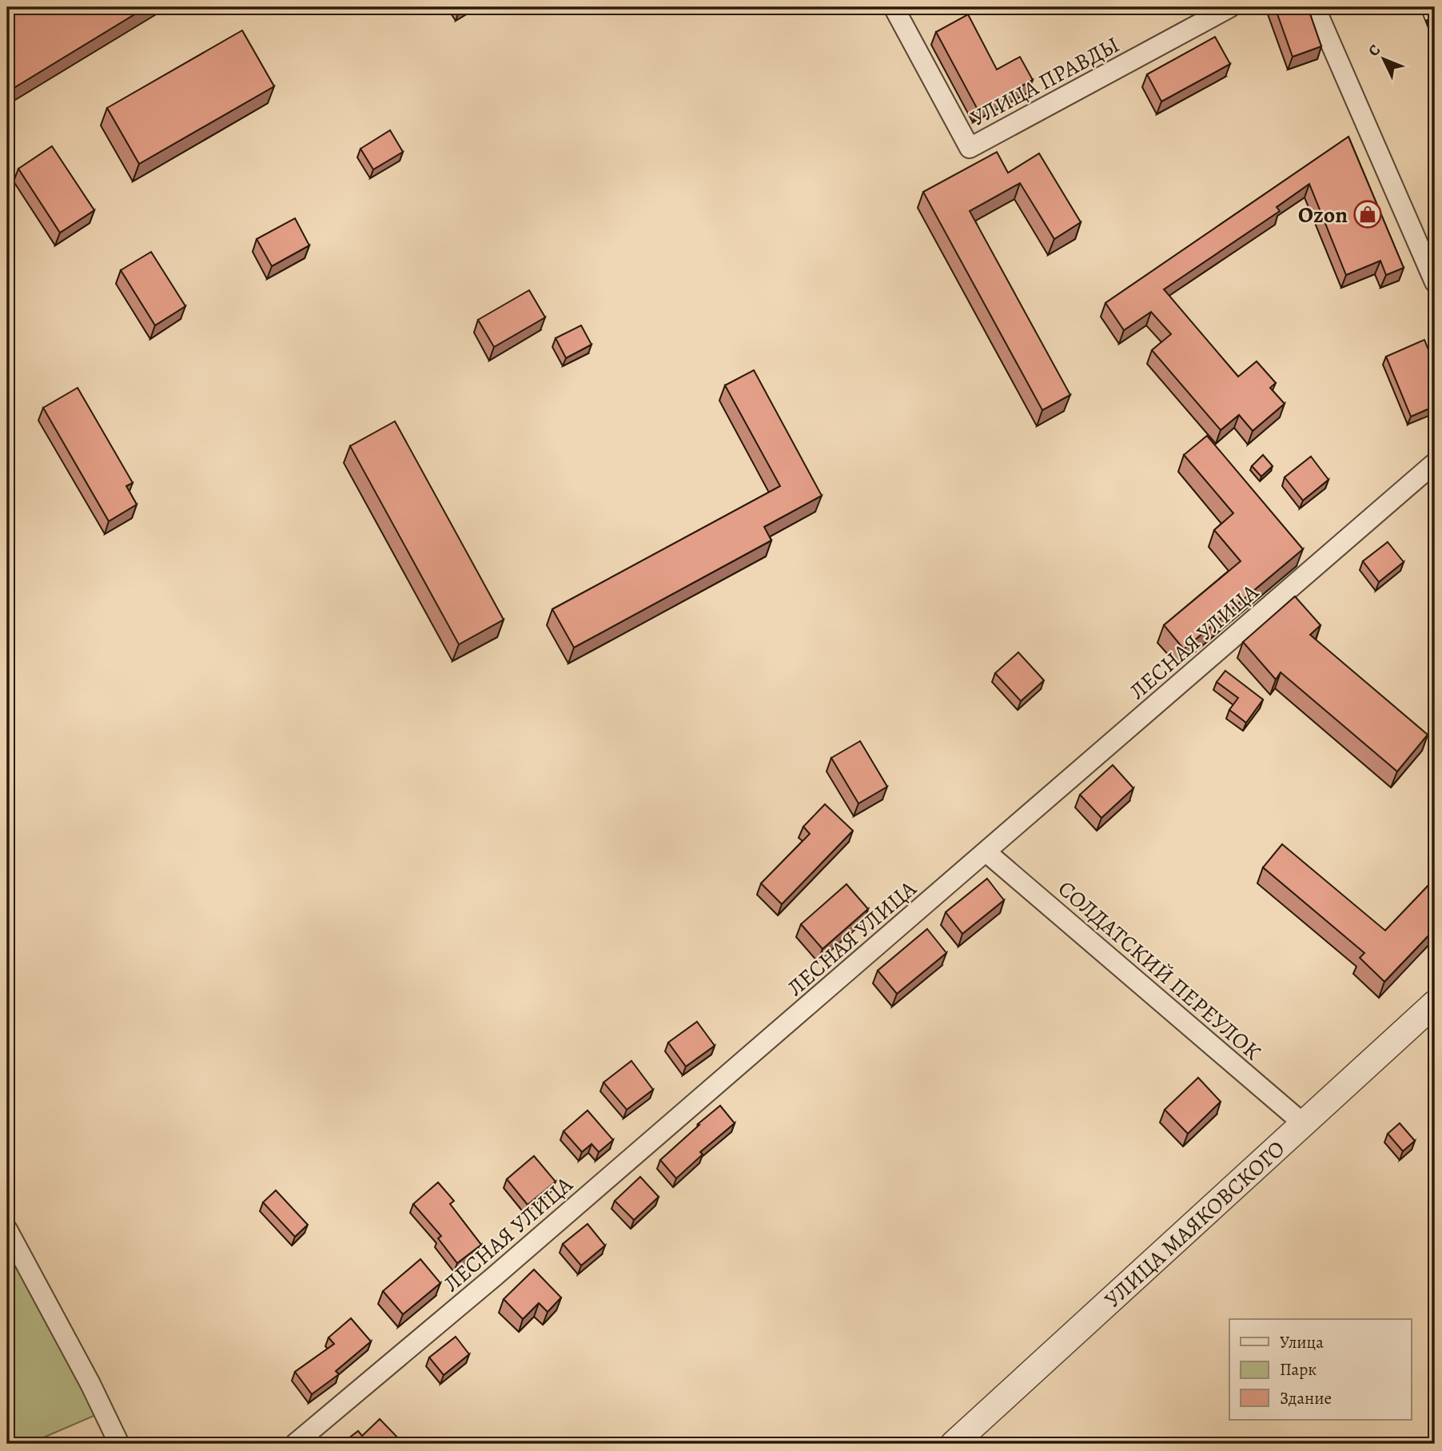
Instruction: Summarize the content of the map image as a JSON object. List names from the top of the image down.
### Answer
{
  "streets": {
    "street": [
      "УЛИЦА ПРАВДЫ",
      "ЛЕСНАЯ УЛИЦА",
      "СОЛДАТСКИЙ ПЕРЕУЛОК",
      "УЛИЦА МАЯКОВСКОГО"
    ]
  },
  "crossings": [
    ["ЛЕСНАЯ УЛИЦА", "СОЛДАТСКИЙ ПЕРЕУЛОК"],
    ["СОЛДАТСКИЙ ПЕРЕУЛОК", "УЛИЦА МАЯКОВСКОГО"]
  ],
  "places": {
    "shop": ["Ozon"]
  },
  "legend": ["Улица", "Парк", "Здание"],
  "north": "top left"
}
